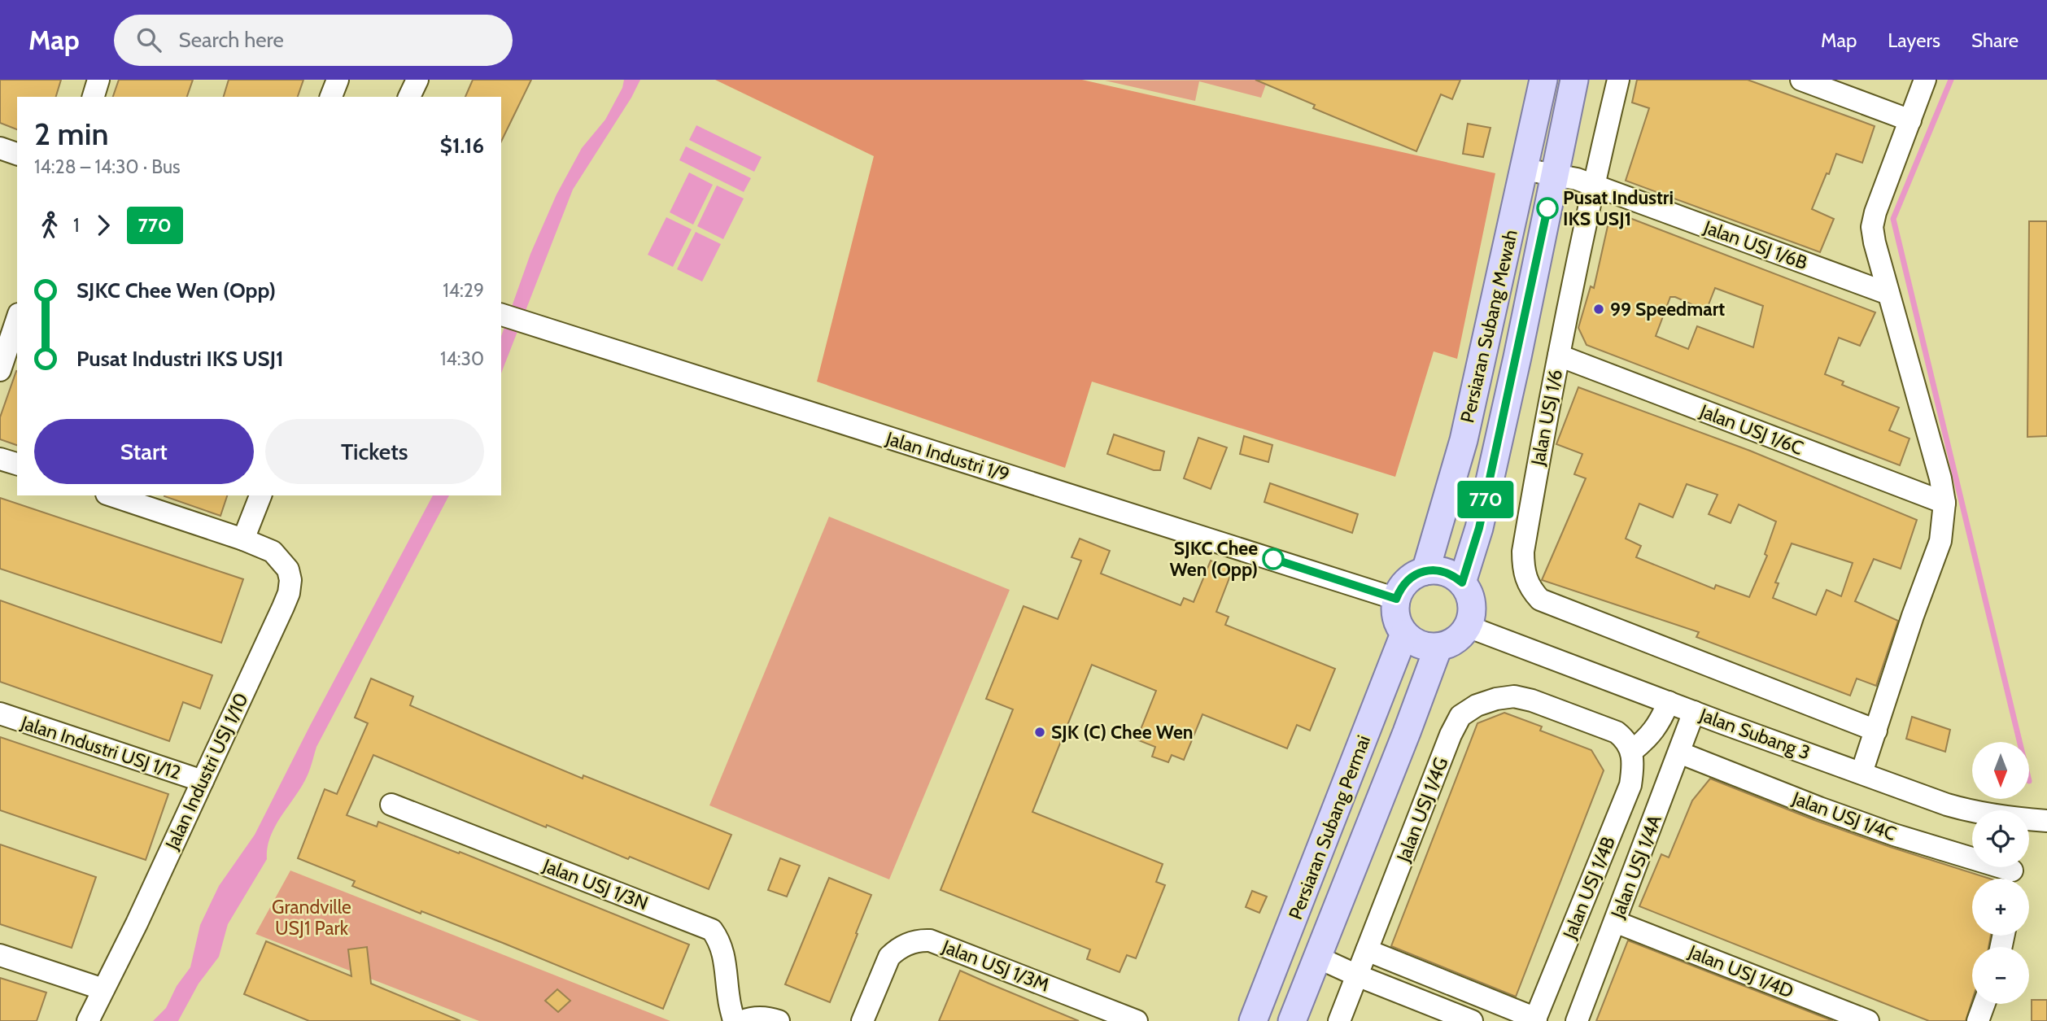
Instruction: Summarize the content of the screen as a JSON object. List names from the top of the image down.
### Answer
{
  "streets": {
    "main road": ["Persiaran Subang Mewah", "Persiaran Subang Permai"],
    "street": [
      "Jalan USJ 1/6B",
      "Jalan USJ 1/6",
      "Jalan USJ 1/6C",
      "Jalan Industri 1/9",
      "Jalan Subang 3",
      "Jalan Industri USJ 1/12",
      "Jalan Industri USJ 1/10",
      "Jalan USJ 1/4G",
      "Jalan USJ 1/4C",
      "Jalan USJ 1/4A",
      "Jalan USJ 1/3N",
      "Jalan USJ 1/4B",
      "Jalan USJ 1/3M",
      "Jalan USJ 1/4D"
    ]
  },
  "crossings": [
    ["Jalan USJ 1/6B", "Persiaran Subang Mewah"],
    ["Jalan USJ 1/6B", "Jalan USJ 1/6"],
    ["Persiaran Subang Mewah", "Jalan Industri 1/9"],
    ["Persiaran Subang Mewah", "Jalan Subang 3"],
    ["Persiaran Subang Mewah", "Persiaran Subang Permai"],
    ["Jalan USJ 1/6", "Jalan USJ 1/6C"],
    ["Jalan Industri 1/9", "Jalan Subang 3"],
    ["Jalan Industri 1/9", "Persiaran Subang Permai"],
    ["Jalan Subang 3", "Persiaran Subang Permai"],
    ["Jalan Subang 3", "Jalan USJ 1/4A"],
    ["Jalan Industri USJ 1/12", "Jalan Industri USJ 1/10"],
    ["Jalan USJ 1/4G", "Jalan USJ 1/4B"],
    ["Jalan USJ 1/4C", "Jalan USJ 1/4A"],
    ["Jalan USJ 1/4A", "Jalan USJ 1/4D"]
  ],
  "parks": ["Grandville USJ1 Park"],
  "places": [
    "Pusat Industri IKS USJ1",
    "99 Speedmart",
    "SJKC Chee Wen (Opp)",
    "SJK (C) Chee Wen"
  ],
  "lines": ["bus line 770"],
  "north": "bottom",
  "page": {
    "header": "Map",
    "search": "Search here",
    "nav": ["Map", "Layers", "Share"],
    "on_map": "770",
    "heading": ["2 min", "14:28 – 14:30 · Bus", "$1.16"],
    "legs": ["1", "770"],
    "list": [
      {
        "name": "SJKC Chee Wen (Opp)",
        "value": "14:29"
      },
      {
        "name": "Pusat Industri IKS USJ1",
        "value": "14:30"
      }
    ],
    "buttons": ["Start", "Tickets"],
    "map_buttons": ["+", "−"]
  }
}
